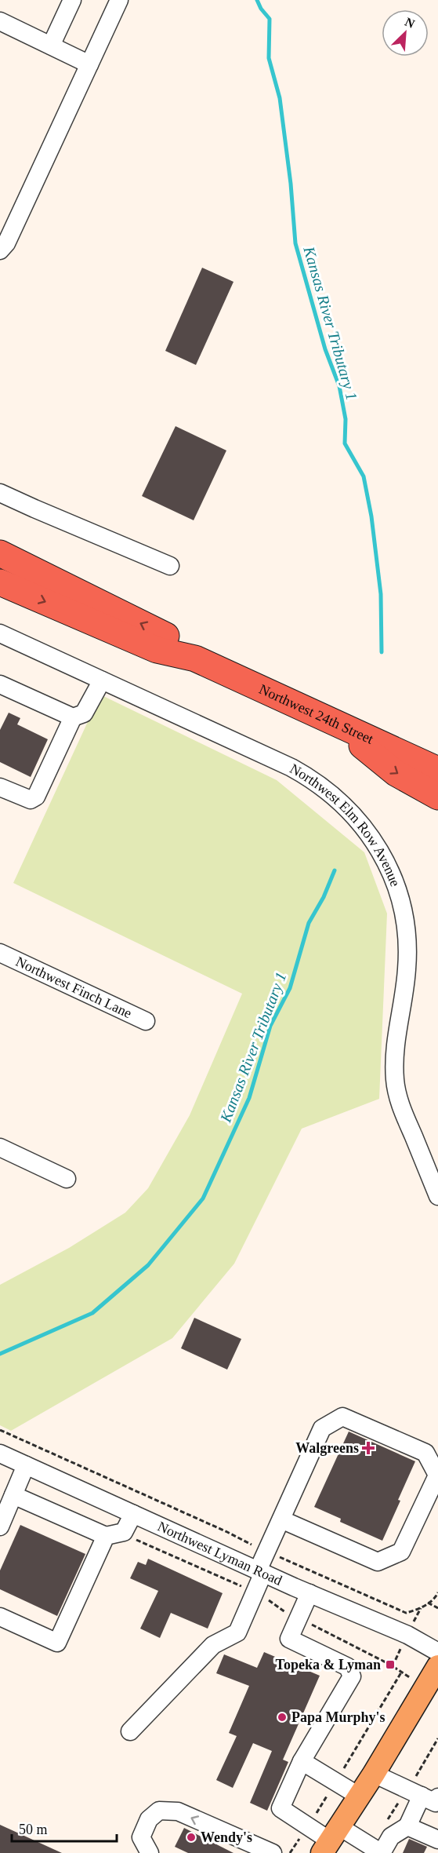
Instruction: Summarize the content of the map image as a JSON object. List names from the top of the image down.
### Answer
{
  "streets": {
    "highway": ["Northwest 24th Street"],
    "street": ["Northwest Elm Row Avenue", "Northwest Finch Lane", "Northwest Lyman Road"]
  },
  "water": ["Kansas River Tributary 1"],
  "places": {
    "health": ["Walgreens"],
    "transit": ["Topeka & Lyman"],
    "other": ["Papa Murphy's", "Wendy's"]
  },
  "scale_bar": "50 m",
  "north": "top right"
}
